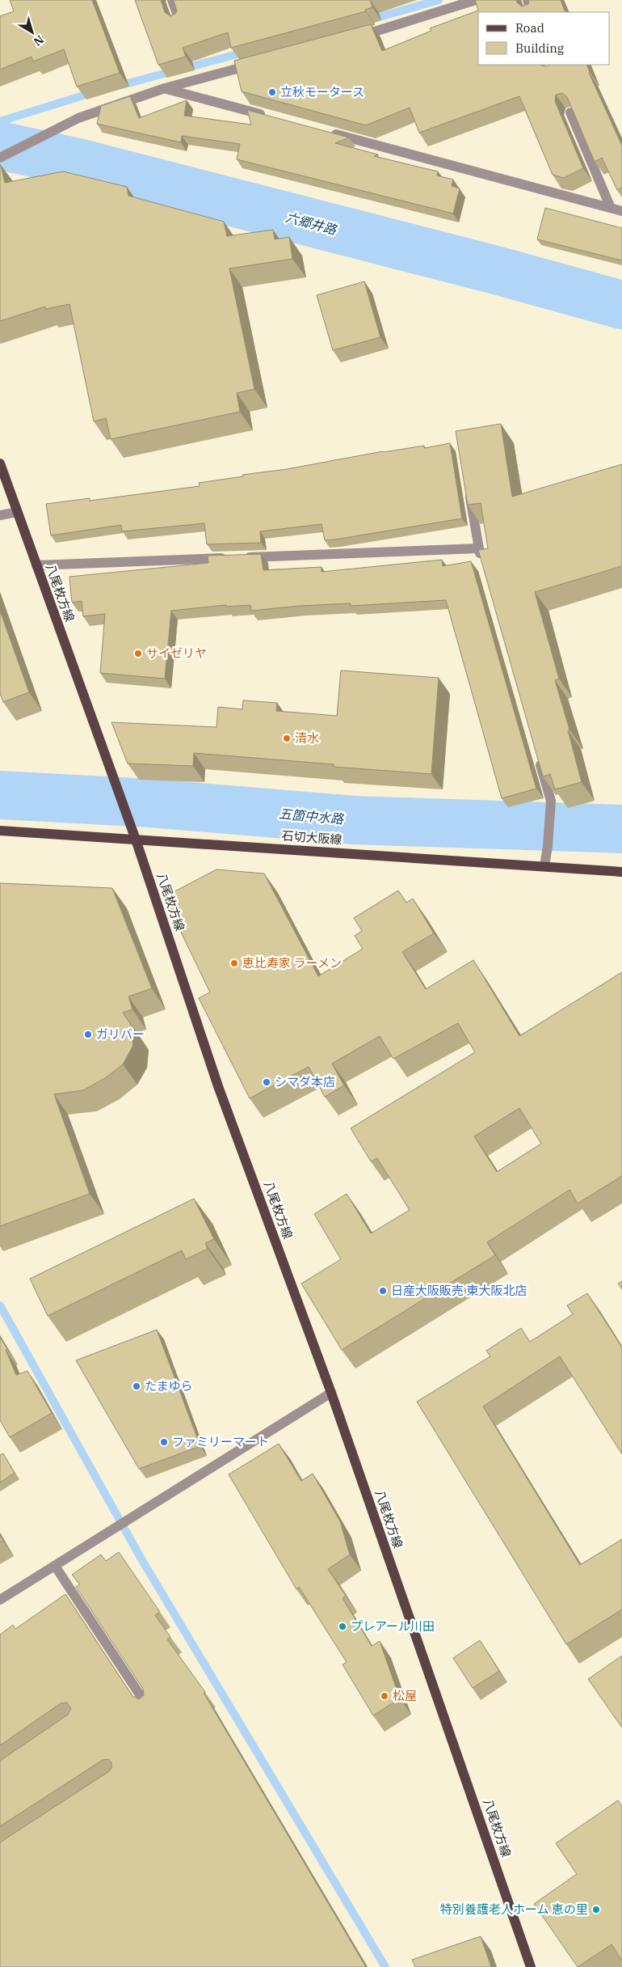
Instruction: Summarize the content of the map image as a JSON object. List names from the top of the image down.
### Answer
{
  "streets": {
    "main road": ["八尾枚方線", "石切大阪線"]
  },
  "crossings": [
    ["八尾枚方線", "石切大阪線"]
  ],
  "water": ["六郷井路", "五箇中水路"],
  "places": [
    "立秋モータース",
    "サイゼリヤ",
    "清水",
    "恵比寿家 ラーメン",
    "ガリバー",
    "シマダ本店",
    "日産大阪販売 東大阪北店",
    "たまゆら",
    "ファミリーマート",
    "プレアール川田",
    "松屋",
    "特別養護老人ホーム 恵の里"
  ],
  "legend": ["Road", "Building"],
  "north": "bottom right"
}
